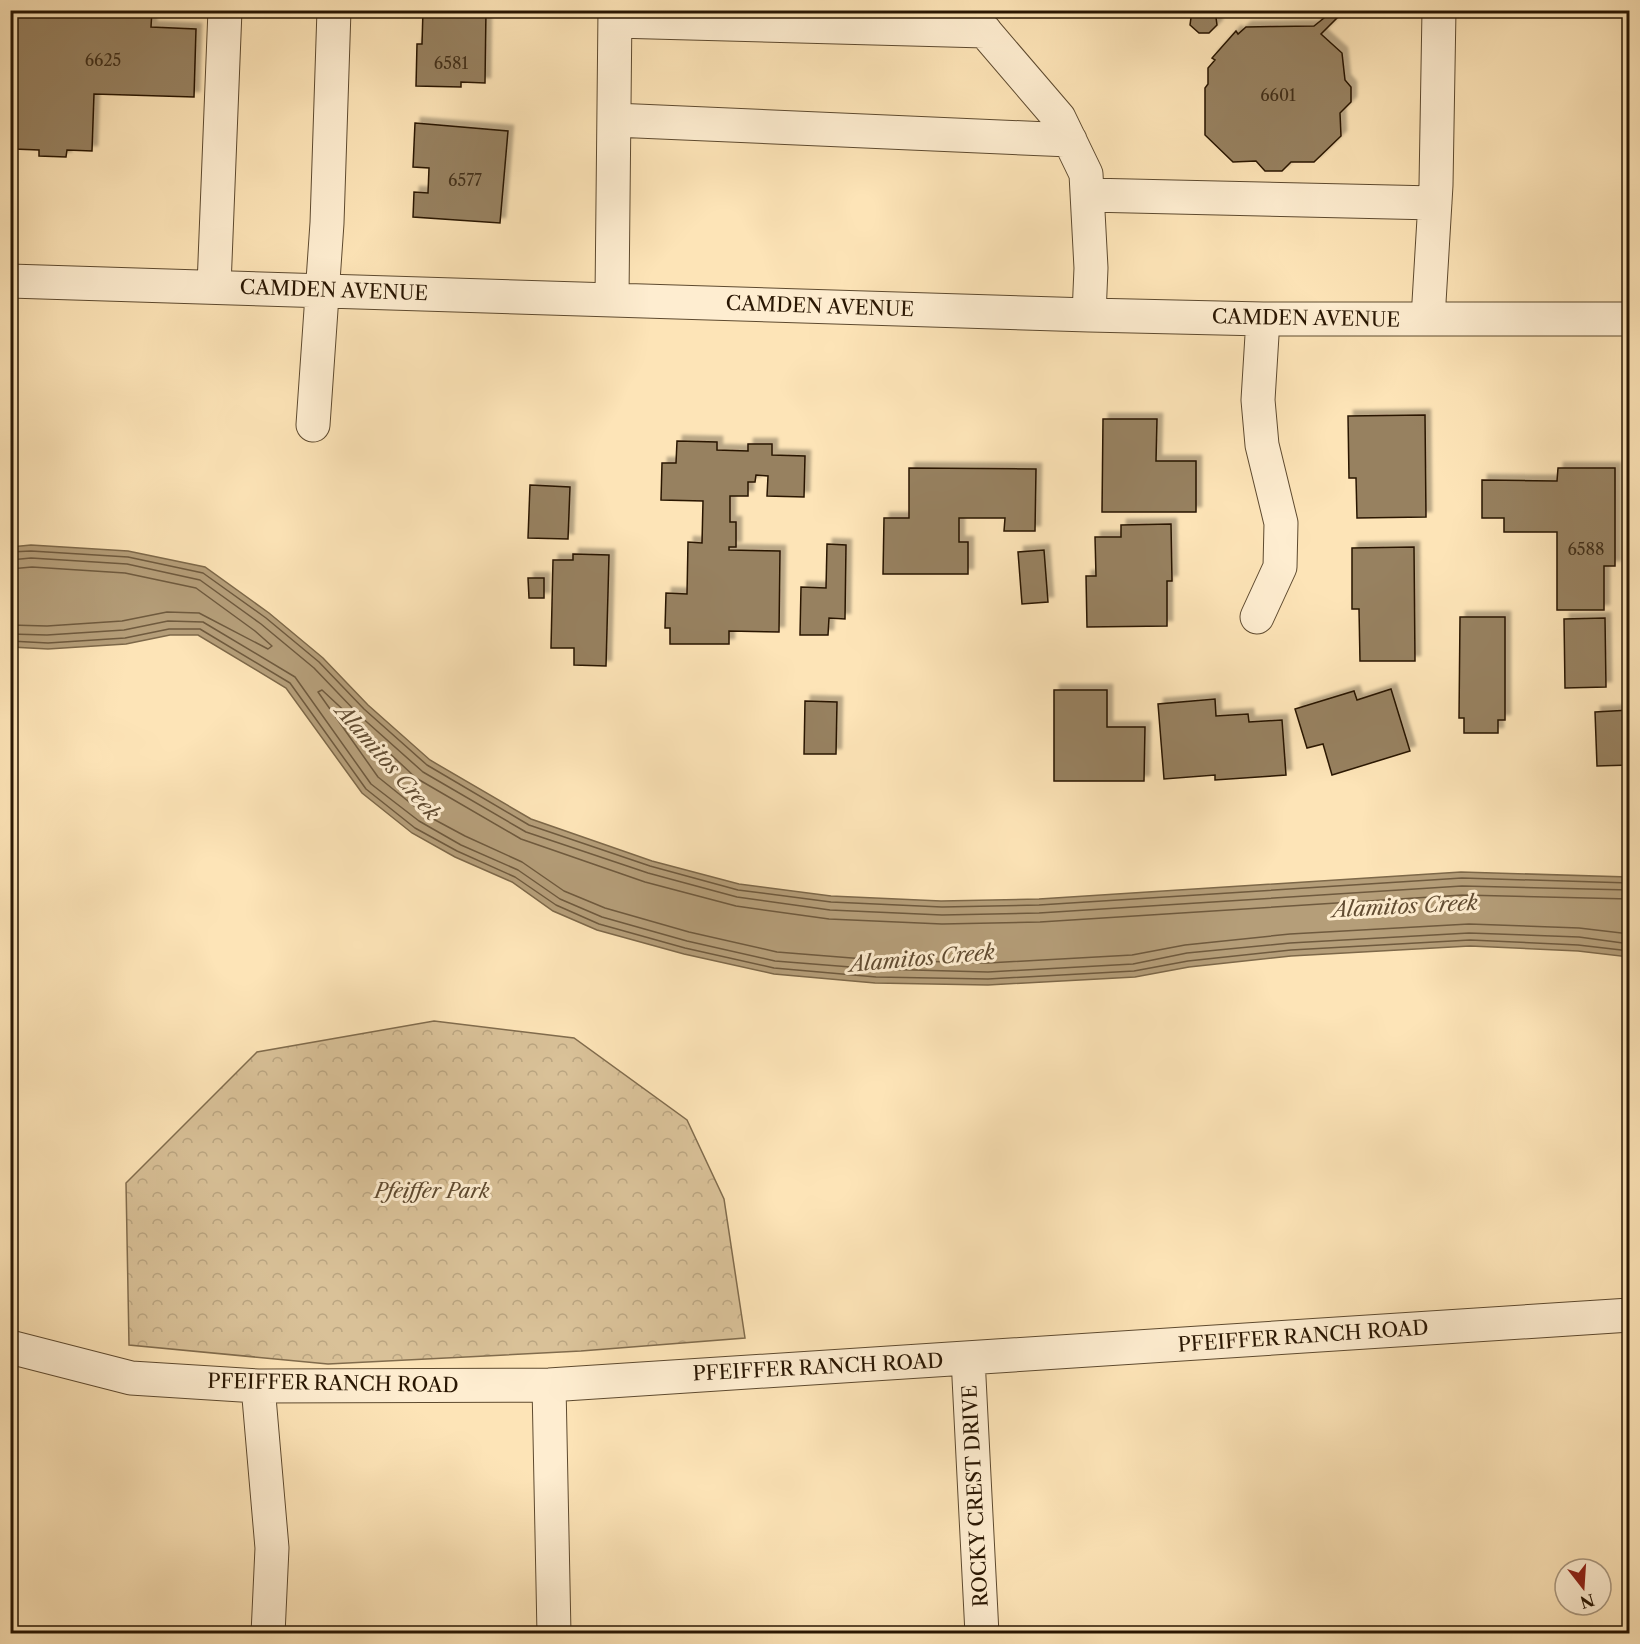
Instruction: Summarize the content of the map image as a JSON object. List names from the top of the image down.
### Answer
{
  "streets": {
    "street": ["CAMDEN AVENUE", "PFEIFFER RANCH ROAD", "ROCKY CREST DRIVE"]
  },
  "crossings": [
    ["PFEIFFER RANCH ROAD", "ROCKY CREST DRIVE"]
  ],
  "water": ["Alamitos Creek"],
  "parks": ["Pfeiffer Park"],
  "house_numbers": [
    "6625",
    "6581",
    "6601",
    "6577",
    "6588"
  ],
  "north": "bottom"
}
